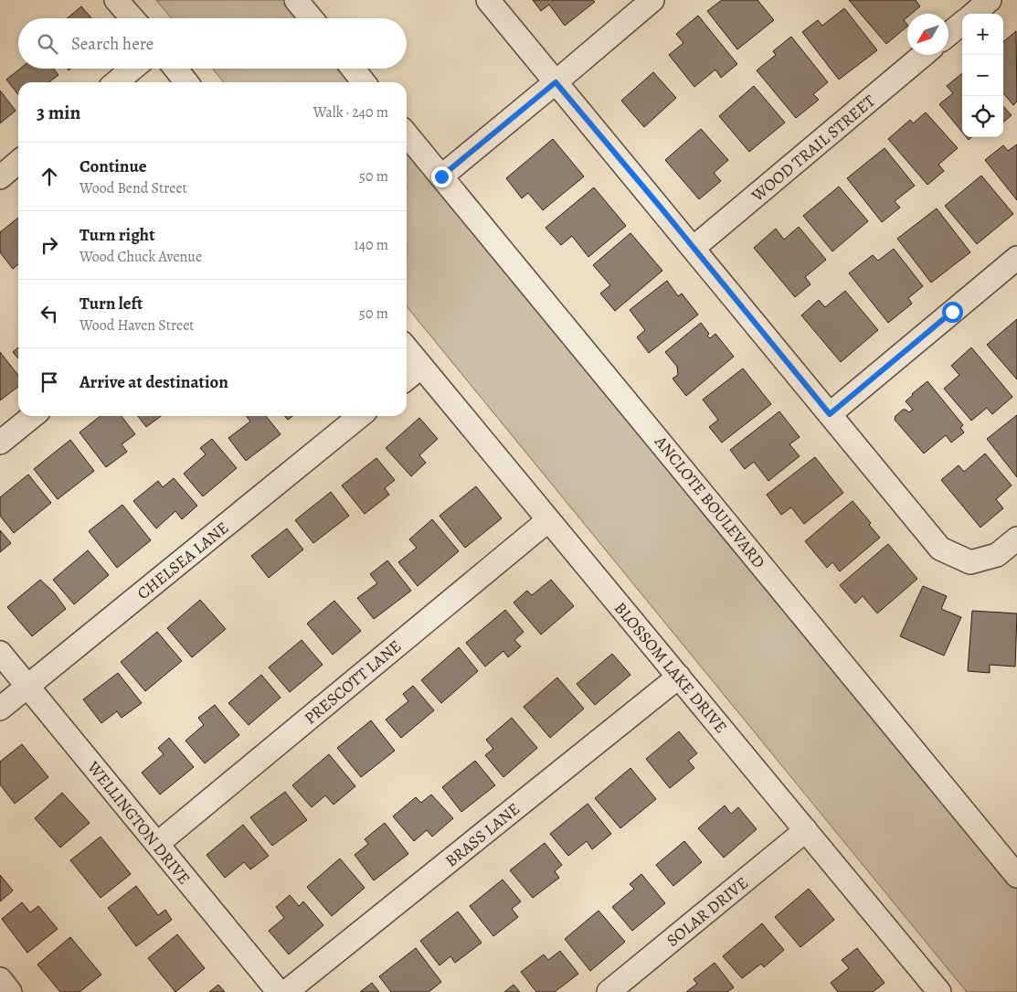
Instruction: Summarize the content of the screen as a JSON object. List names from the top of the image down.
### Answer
{
  "streets": {
    "street": [
      "WOOD TRAIL STREET",
      "ANCLOTE BOULEVARD",
      "CHELSEA LANE",
      "BLOSSOM LAKE DRIVE",
      "PRESCOTT LANE",
      "WELLINGTON DRIVE",
      "BRASS LANE",
      "SOLAR DRIVE"
    ]
  },
  "crossings": [
    ["CHELSEA LANE", "WELLINGTON DRIVE"],
    ["BLOSSOM LAKE DRIVE", "PRESCOTT LANE"],
    ["BLOSSOM LAKE DRIVE", "BRASS LANE"],
    ["BLOSSOM LAKE DRIVE", "SOLAR DRIVE"],
    ["PRESCOTT LANE", "WELLINGTON DRIVE"]
  ],
  "north": "bottom left",
  "page": {
    "map_buttons": ["+", "−"],
    "search": "Search here",
    "heading": ["3 min", "Walk · 240 m"],
    "list": [
      ["Continue", "Wood Bend Street", "50 m"],
      ["Turn right", "Wood Chuck Avenue", "140 m"],
      ["Turn left", "Wood Haven Street", "50 m"],
      "Arrive at destination"
    ]
  }
}
